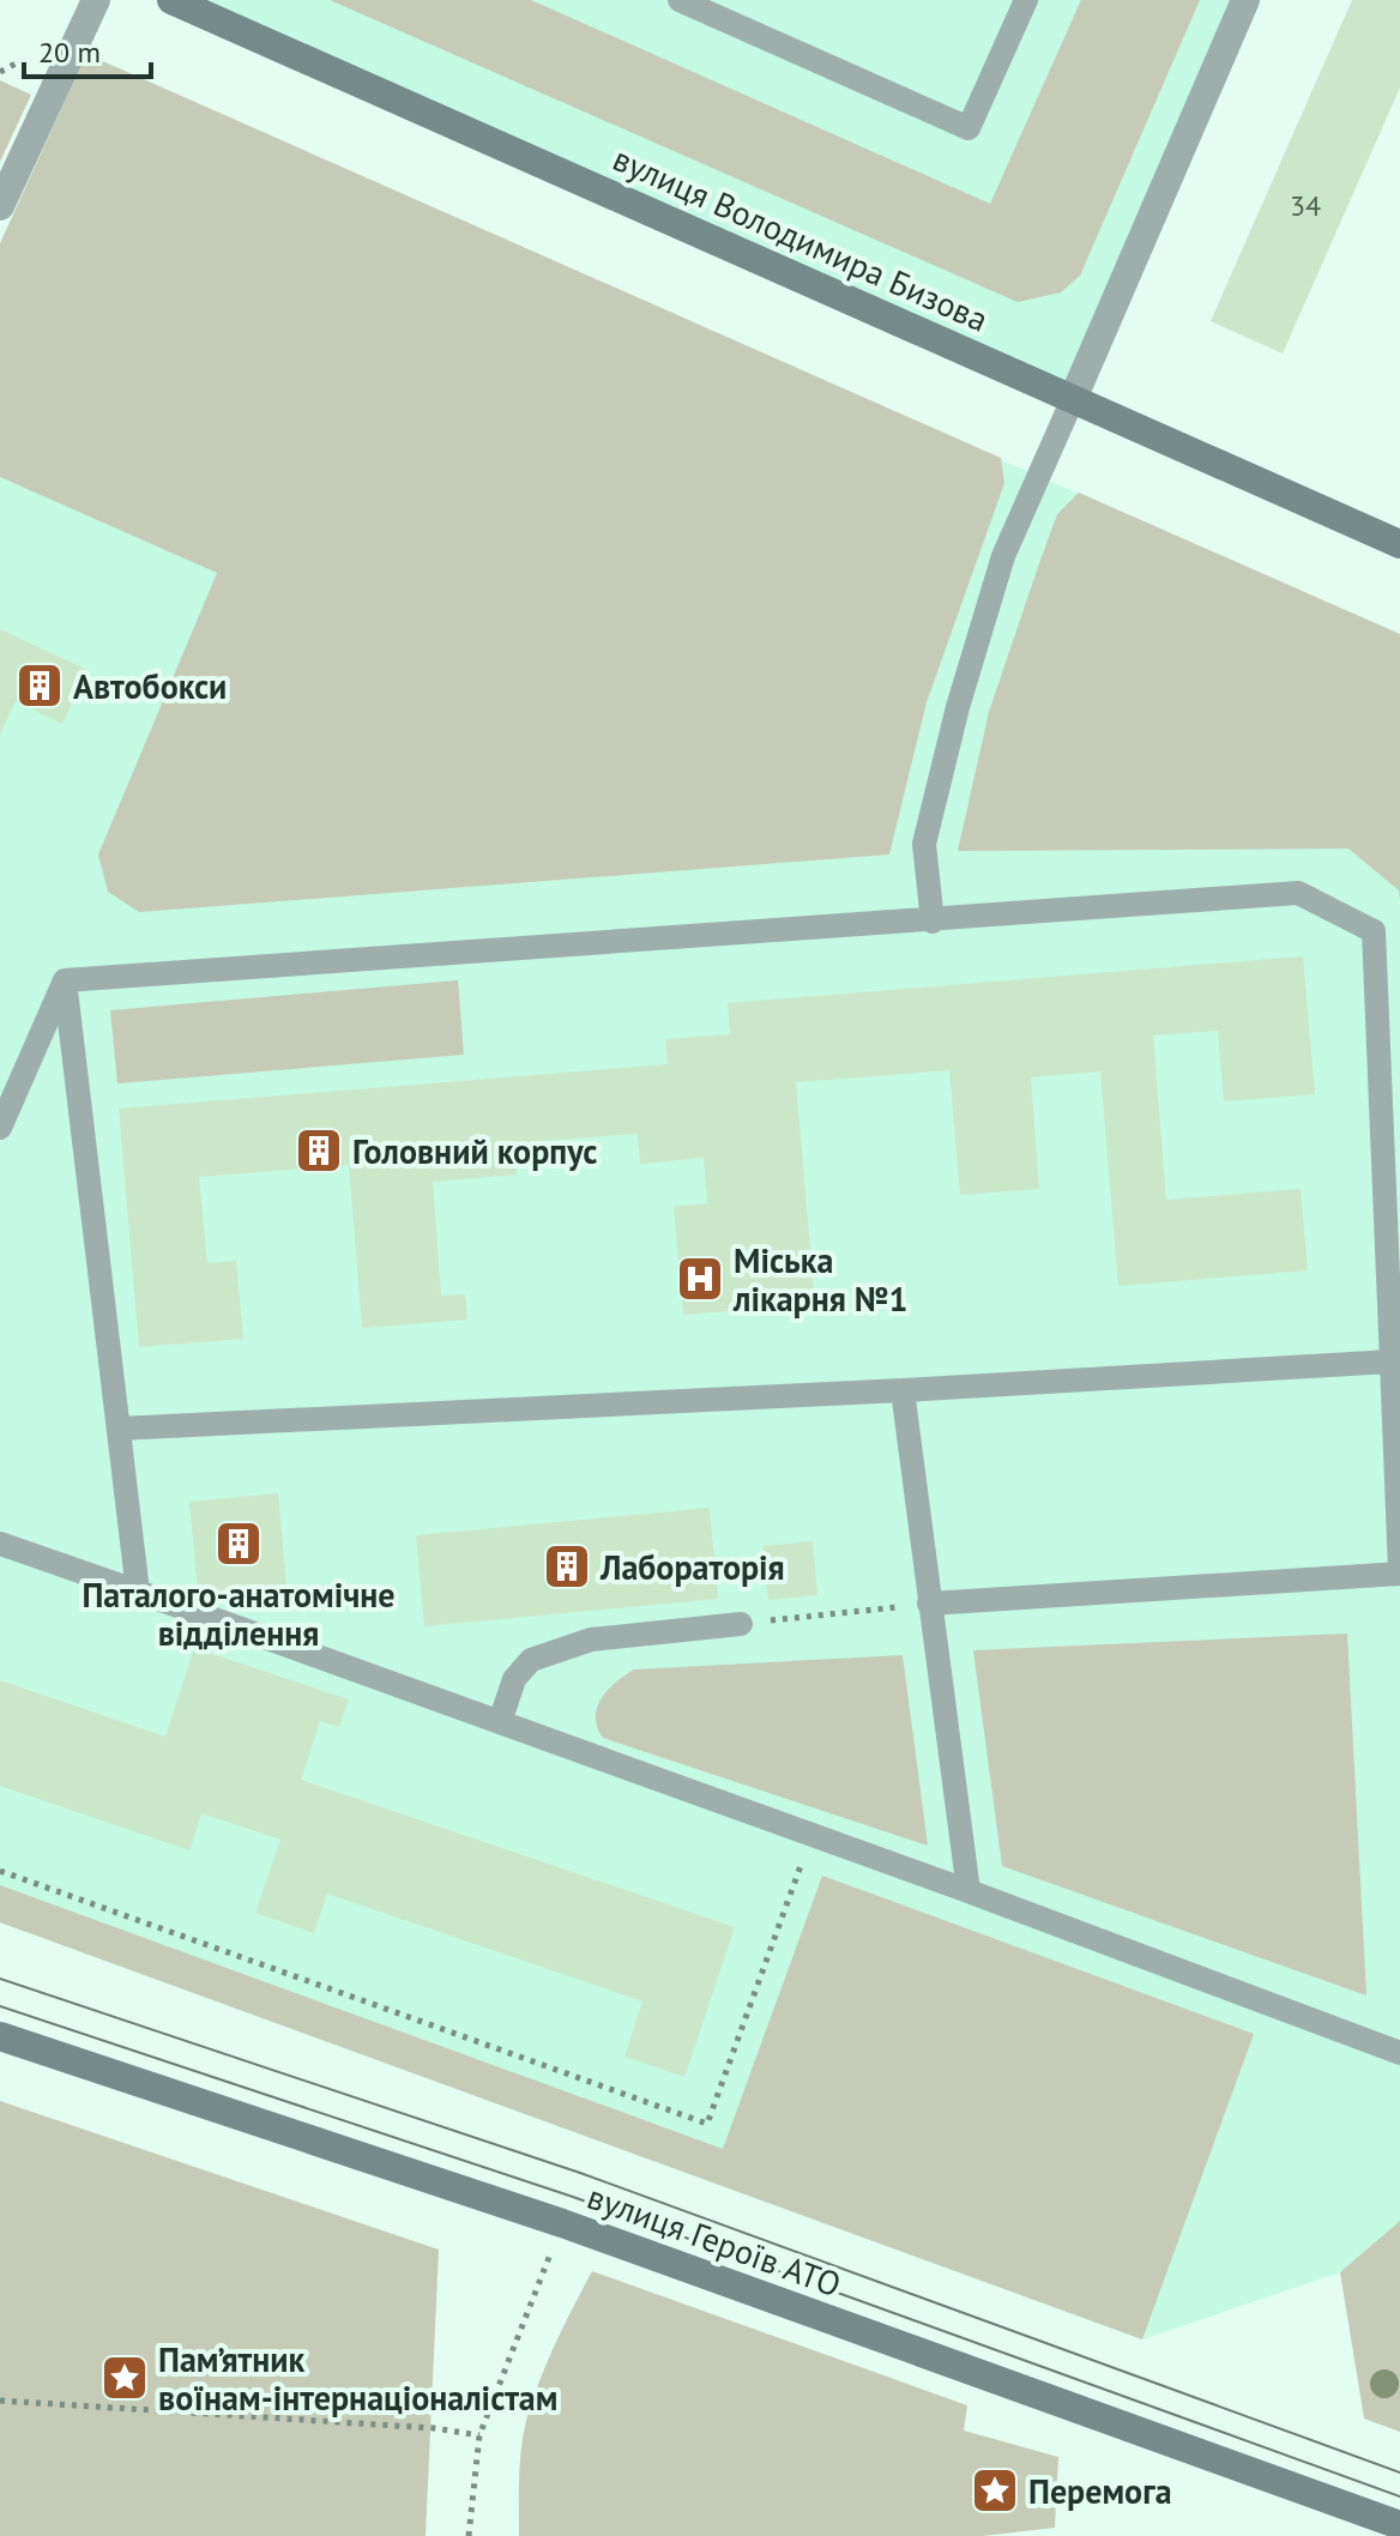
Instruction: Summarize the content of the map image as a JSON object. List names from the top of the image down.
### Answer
{
  "streets": {
    "street": ["вулиця Володимира Бизова", "вулиця Героїв АТО"]
  },
  "places": {
    "building": [
      "Автобокси",
      "Головний корпус",
      "Паталого-анатомічне відділення",
      "Лабораторія"
    ],
    "hospital": ["Міська лікарня №1"],
    "place": ["Пам’ятник воїнам-інтернаціоналістам", "Перемога"]
  },
  "house_numbers": ["34"],
  "scale_bar": "20 m"
}
